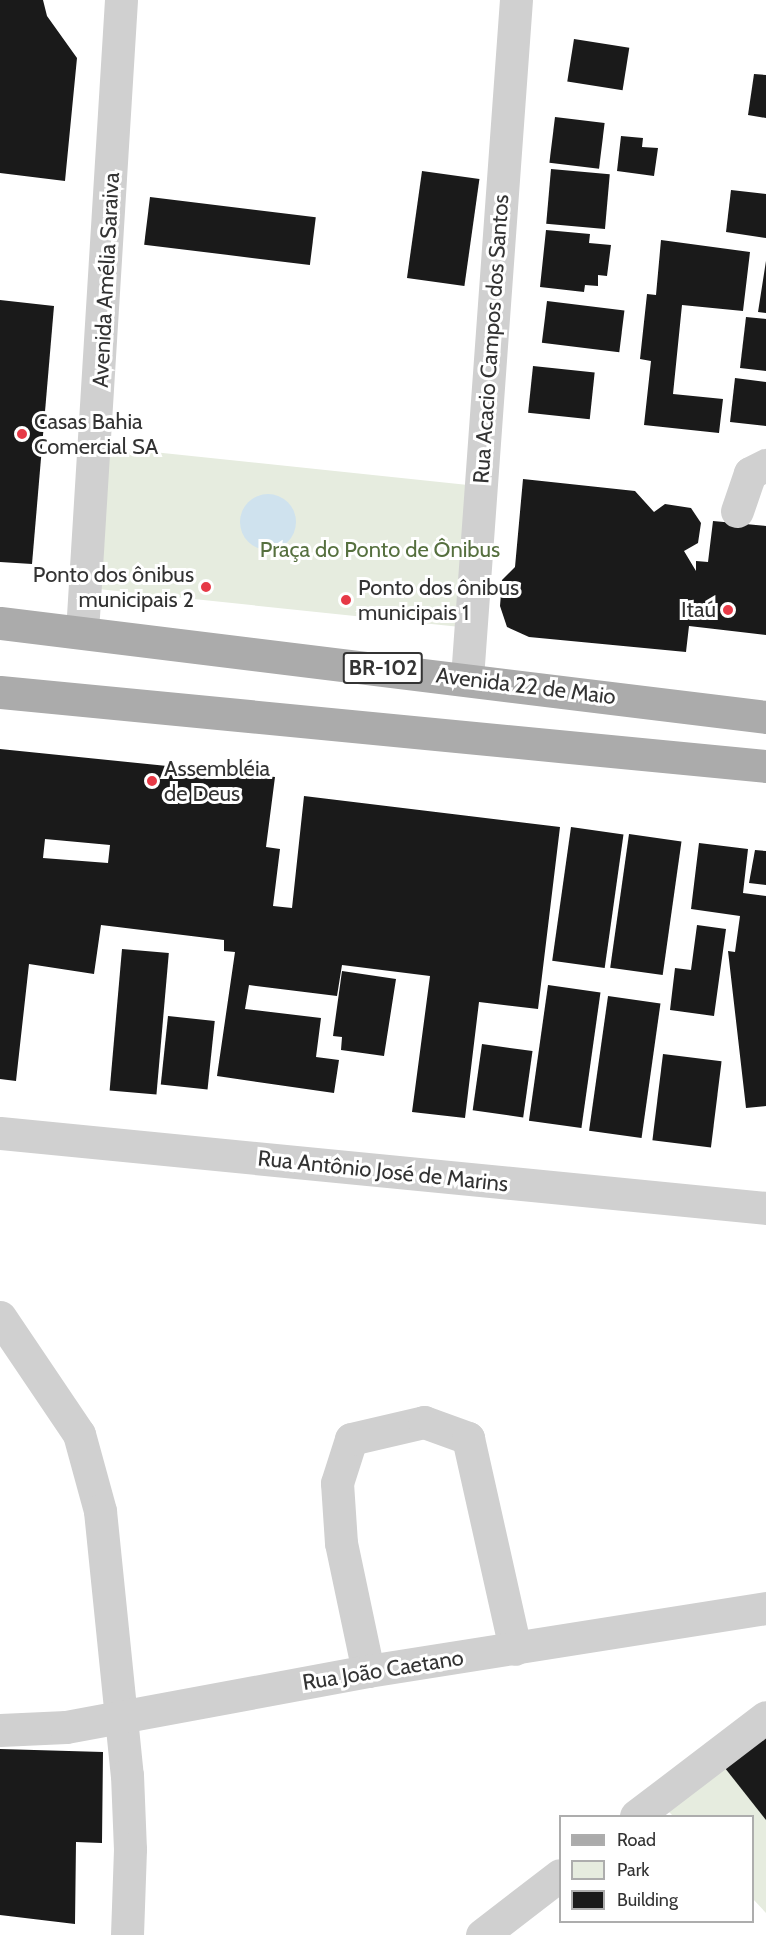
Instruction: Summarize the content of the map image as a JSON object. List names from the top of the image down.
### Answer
{
  "streets": {
    "main road": ["BR-102", "Avenida 22 de Maio"],
    "street": [
      "Avenida Amélia Saraiva",
      "Rua Acacio Campos dos Santos",
      "Rua Antônio José de Marins",
      "Rua João Caetano"
    ]
  },
  "crossings": [
    ["Avenida Amélia Saraiva", "Avenida 22 de Maio"],
    ["Rua Acacio Campos dos Santos", "Avenida 22 de Maio"]
  ],
  "parks": ["Praça do Ponto de Ônibus"],
  "places": [
    "Casas Bahia Comercial SA",
    "Ponto dos ônibus municipais 2",
    "Ponto dos ônibus municipais 1",
    "Itaú",
    "Assembléia de Deus"
  ],
  "legend": ["Road", "Park", "Building"]
}
